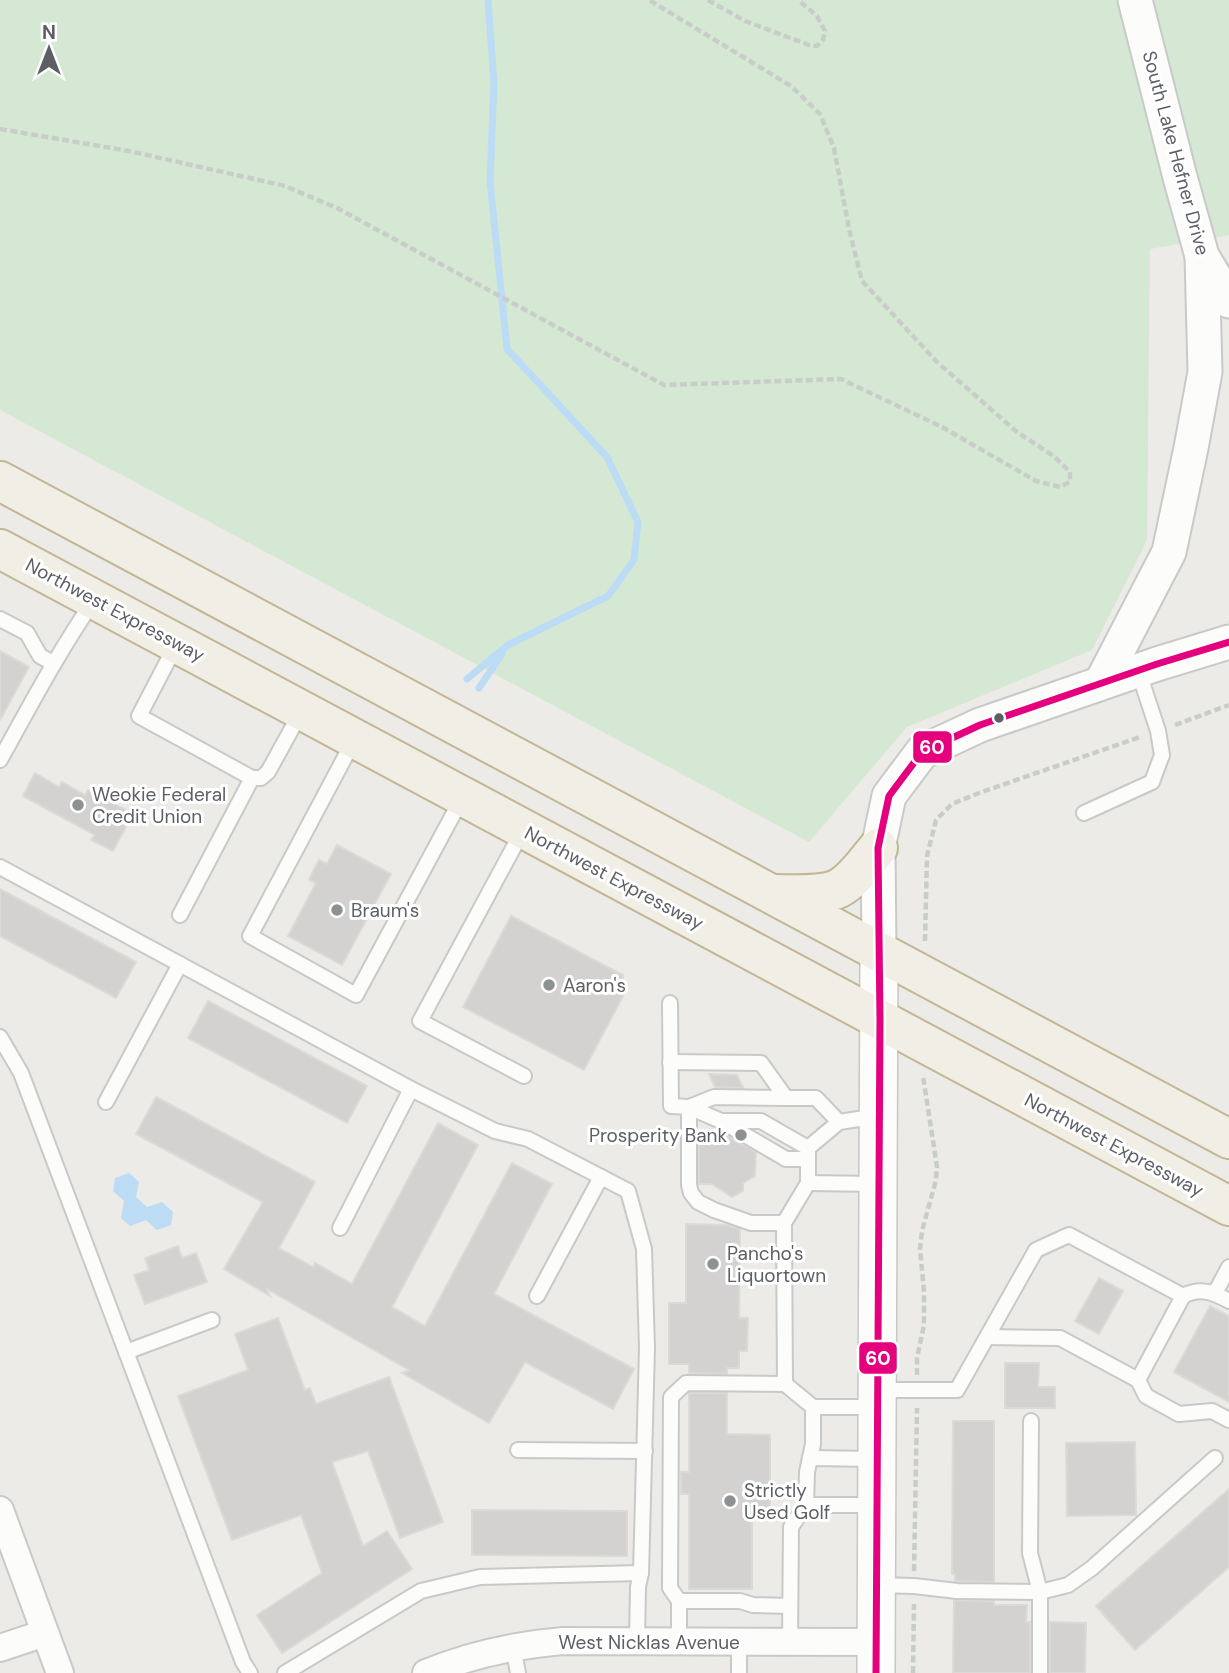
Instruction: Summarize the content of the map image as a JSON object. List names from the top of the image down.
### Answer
{
  "streets": {
    "highway": ["Northwest Expressway"],
    "street": ["South Lake Hefner Drive", "West Nicklas Avenue"]
  },
  "places": [
    "Weokie Federal Credit Union",
    "Braum's",
    "Aaron's",
    "Prosperity Bank",
    "Pancho's Liquortown",
    "Strictly Used Golf"
  ],
  "lines": ["transit line 60"],
  "north": "top"
}
